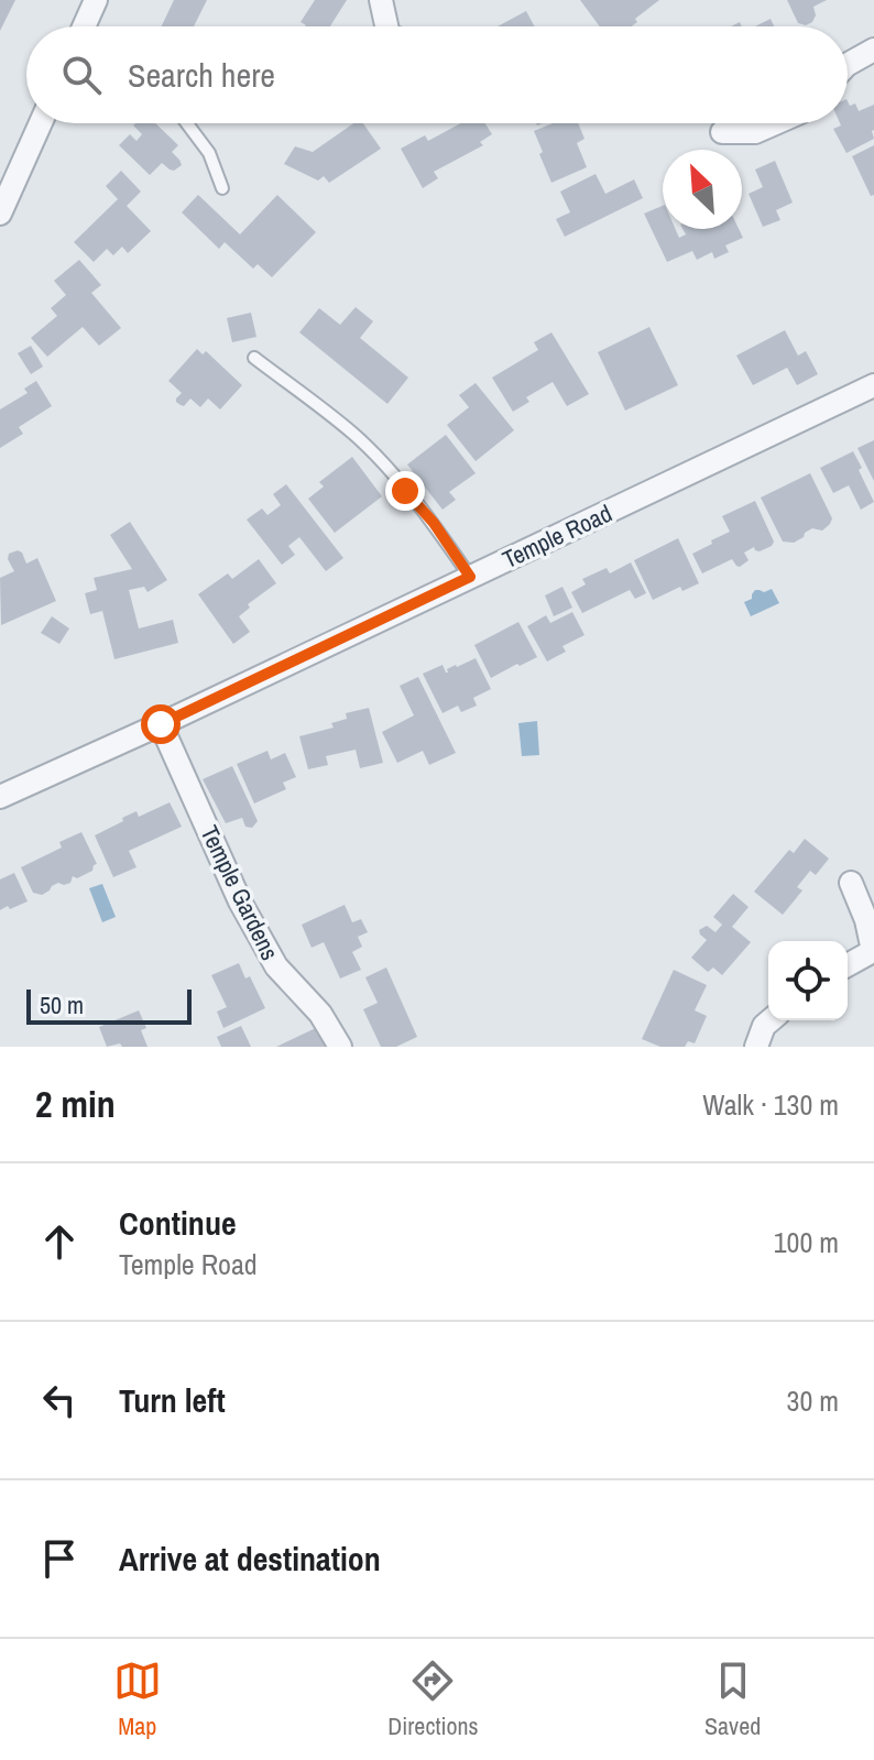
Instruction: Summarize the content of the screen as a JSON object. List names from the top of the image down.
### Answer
{
  "streets": {
    "street": ["Temple Road", "Temple Gardens"]
  },
  "crossings": [
    ["Temple Road", "Temple Gardens"]
  ],
  "scale_bar": "50 m",
  "north": "top left",
  "page": {
    "search": "Search here",
    "scale": "50 m",
    "heading": ["2 min", "Walk · 130 m"],
    "list": [
      ["Continue", "Temple Road", "100 m"],
      ["Turn left", "30 m"],
      "Arrive at destination"
    ],
    "nav": ["Map", "Directions", "Saved"]
  }
}
